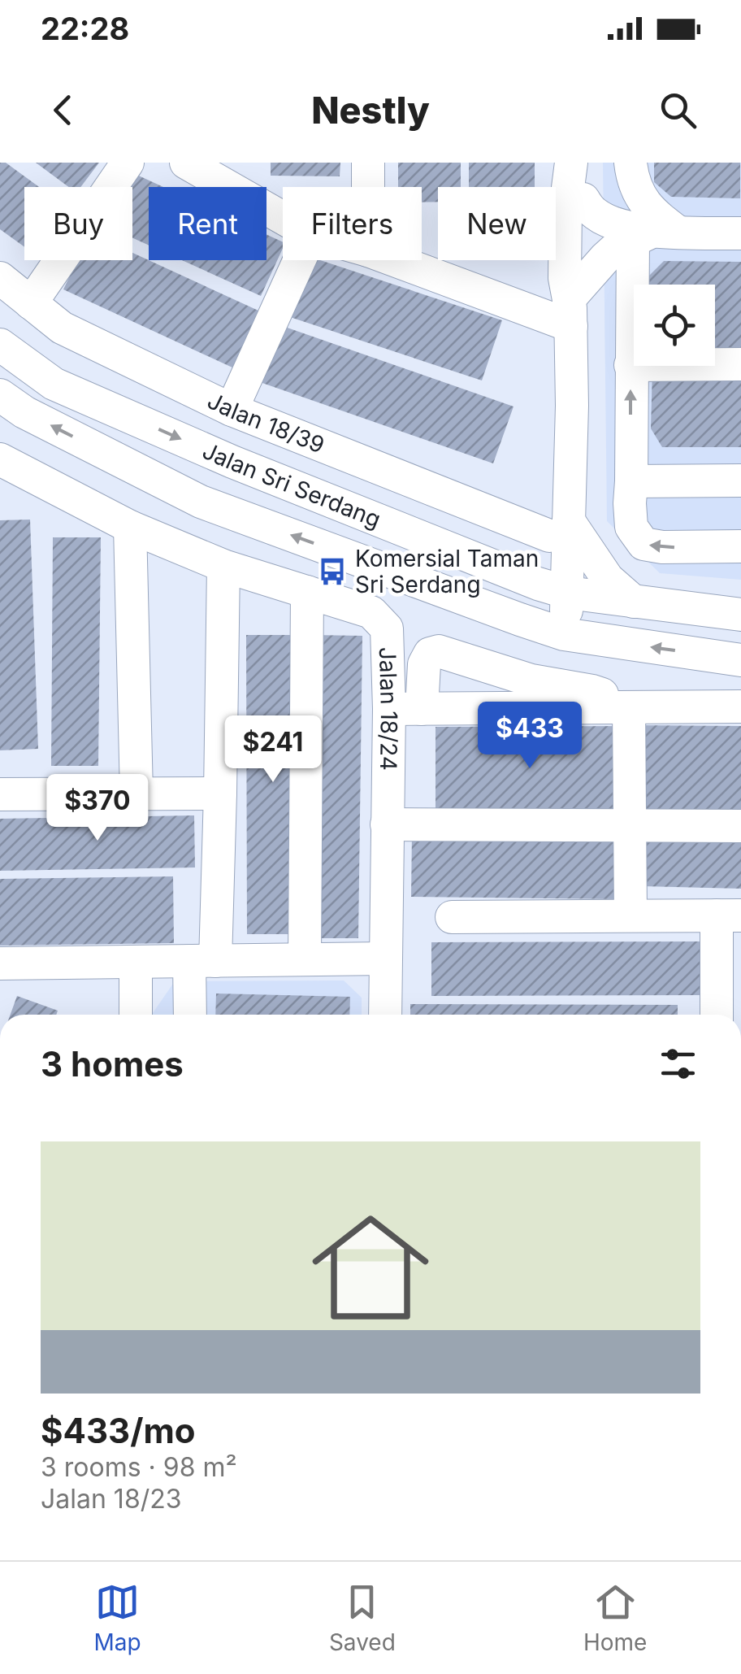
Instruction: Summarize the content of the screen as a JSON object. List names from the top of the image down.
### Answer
{
  "streets": {
    "street": ["Jalan 18/39", "Jalan Sri Serdang", "Jalan 18/24"]
  },
  "places": {
    "bus stop": ["Komersial Taman Sri Serdang"]
  },
  "page": {
    "status": "22:28",
    "header": "Nestly",
    "chip": [
      "Buy",
      "Rent",
      "Filters",
      "New"
    ],
    "price": ["$433", "$241", "$370"],
    "heading": "3 homes",
    "list": [
      {
        "name": "$433/mo",
        "note": "3 rooms · 98 m² · Jalan 18/23"
      }
    ],
    "tabs": ["Map", "Saved", "Home"]
  }
}
